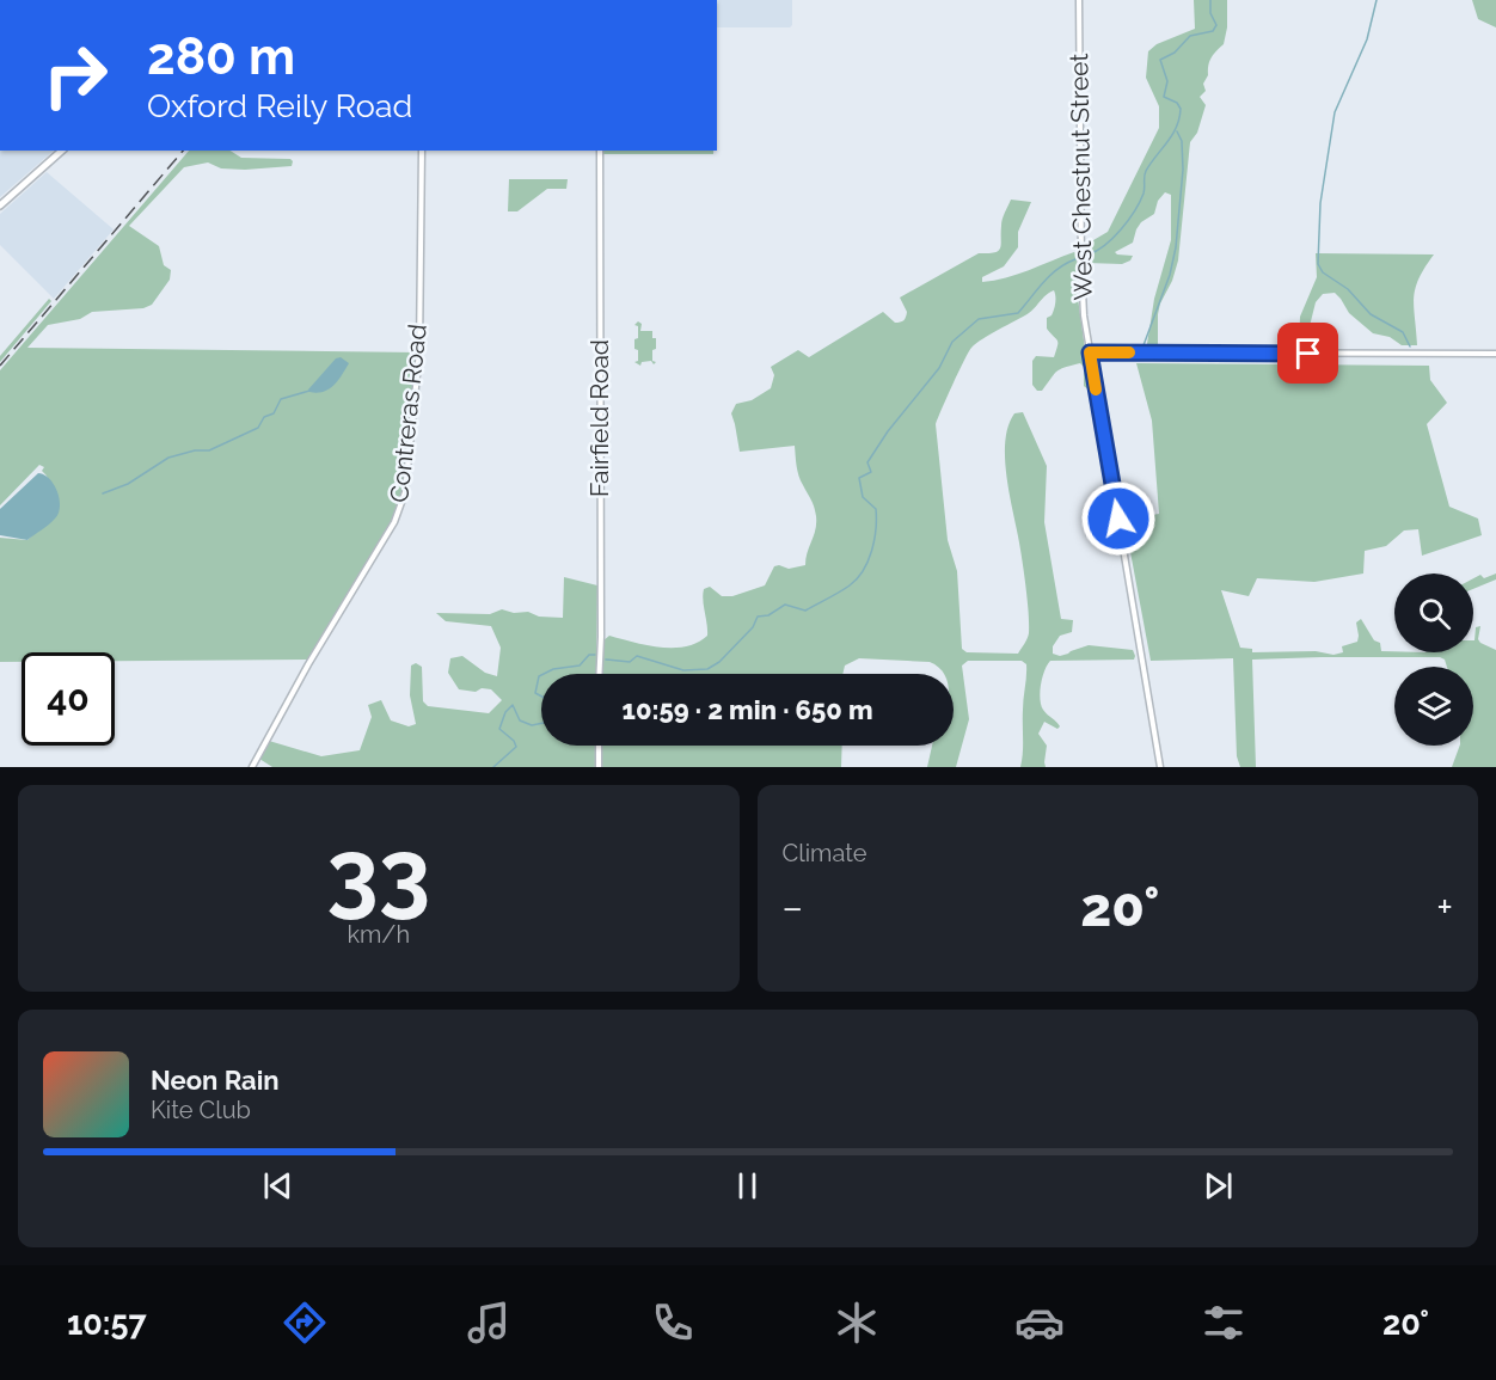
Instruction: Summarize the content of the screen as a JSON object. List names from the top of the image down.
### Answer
{
  "streets": {
    "street": ["West Chestnut Street", "Contreras Road", "Fairfield Road"]
  },
  "page": {
    "turn": ["280 m", "Oxford Reily Road"],
    "limit": "40",
    "trip": "10:59 · 2 min · 650 m",
    "tile": [
      ["33", "km/h"],
      "Climate"
    ],
    "heat": ["−", "20°", "+"],
    "song": ["Neon Rain", "Kite Club"],
    "tabs": ["10:57", "20°"]
  }
}
